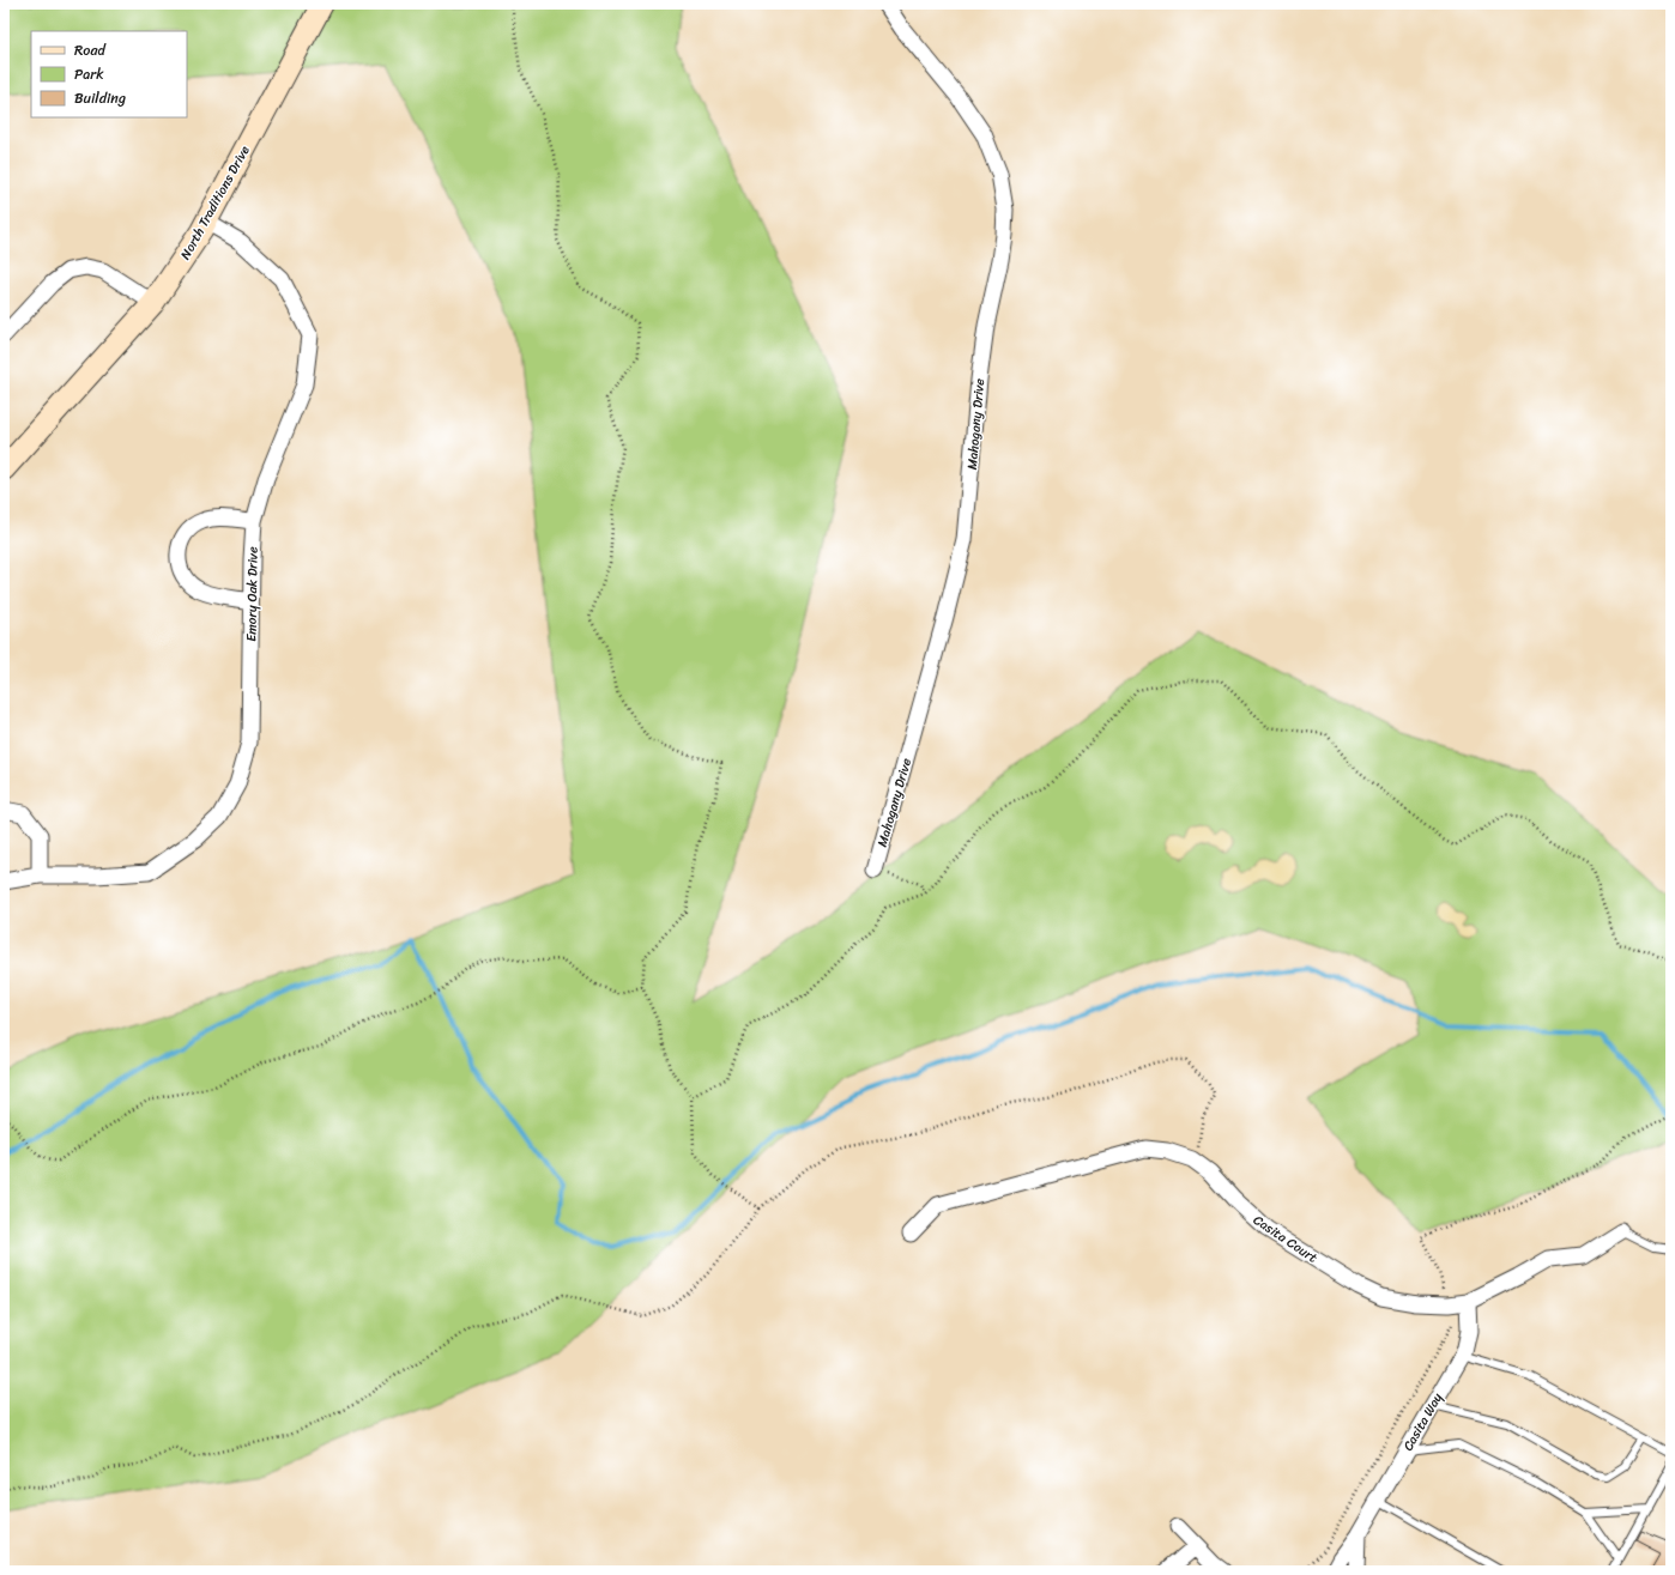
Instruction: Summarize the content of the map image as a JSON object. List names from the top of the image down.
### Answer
{
  "streets": {
    "street": [
      "North Traditions Drive",
      "Mahogany Drive",
      "Emory Oak Drive",
      "Casita Court",
      "Casita Way"
    ]
  },
  "crossings": [
    ["North Traditions Drive", "Emory Oak Drive"],
    ["Casita Court", "Casita Way"]
  ],
  "legend": ["Road", "Park", "Building"]
}
